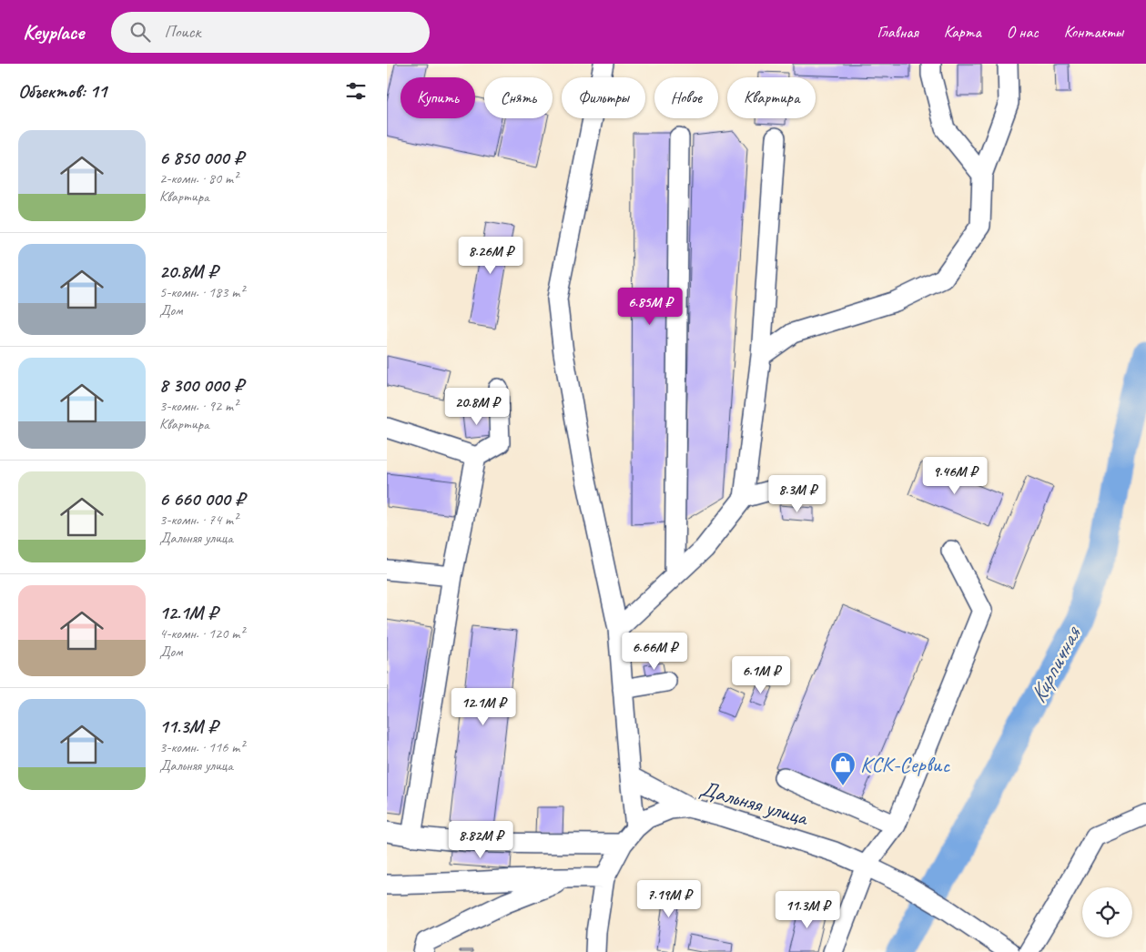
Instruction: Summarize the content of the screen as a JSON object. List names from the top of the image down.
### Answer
{
  "streets": {
    "street": ["Дальняя улица"]
  },
  "water": ["Кирпичная"],
  "places": {
    "shop": ["КСК-Сервис"]
  },
  "page": {
    "header": "Keyplace",
    "search": "Поиск",
    "nav": [
      "Главная",
      "Карта",
      "О нас",
      "Контакты"
    ],
    "heading": "Объектов: 11",
    "chip": [
      "Купить",
      "Снять",
      "Фильтры",
      "Новое",
      "Квартира"
    ],
    "list": [
      {
        "name": "6 850 000 ₽",
        "note": "2-комн. · 80 m² · Квартира"
      },
      {
        "name": "20.8M ₽",
        "note": "5-комн. · 183 m² · Дом"
      },
      {
        "name": "8 300 000 ₽",
        "note": "3-комн. · 92 m² · Квартира"
      },
      {
        "name": "6 660 000 ₽",
        "note": "3-комн. · 74 m² · Дальняя улица"
      },
      {
        "name": "12.1M ₽",
        "note": "4-комн. · 120 m² · Дом"
      },
      {
        "name": "11.3M ₽",
        "note": "3-комн. · 116 m² · Дальняя улица"
      }
    ],
    "price": [
      "8.26M ₽",
      "6.85M ₽",
      "20.8M ₽",
      "9.46M ₽",
      "8.3M ₽",
      "6.66M ₽",
      "6.1M ₽",
      "12.1M ₽",
      "8.82M ₽",
      "7.19M ₽",
      "11.3M ₽"
    ]
  }
}
